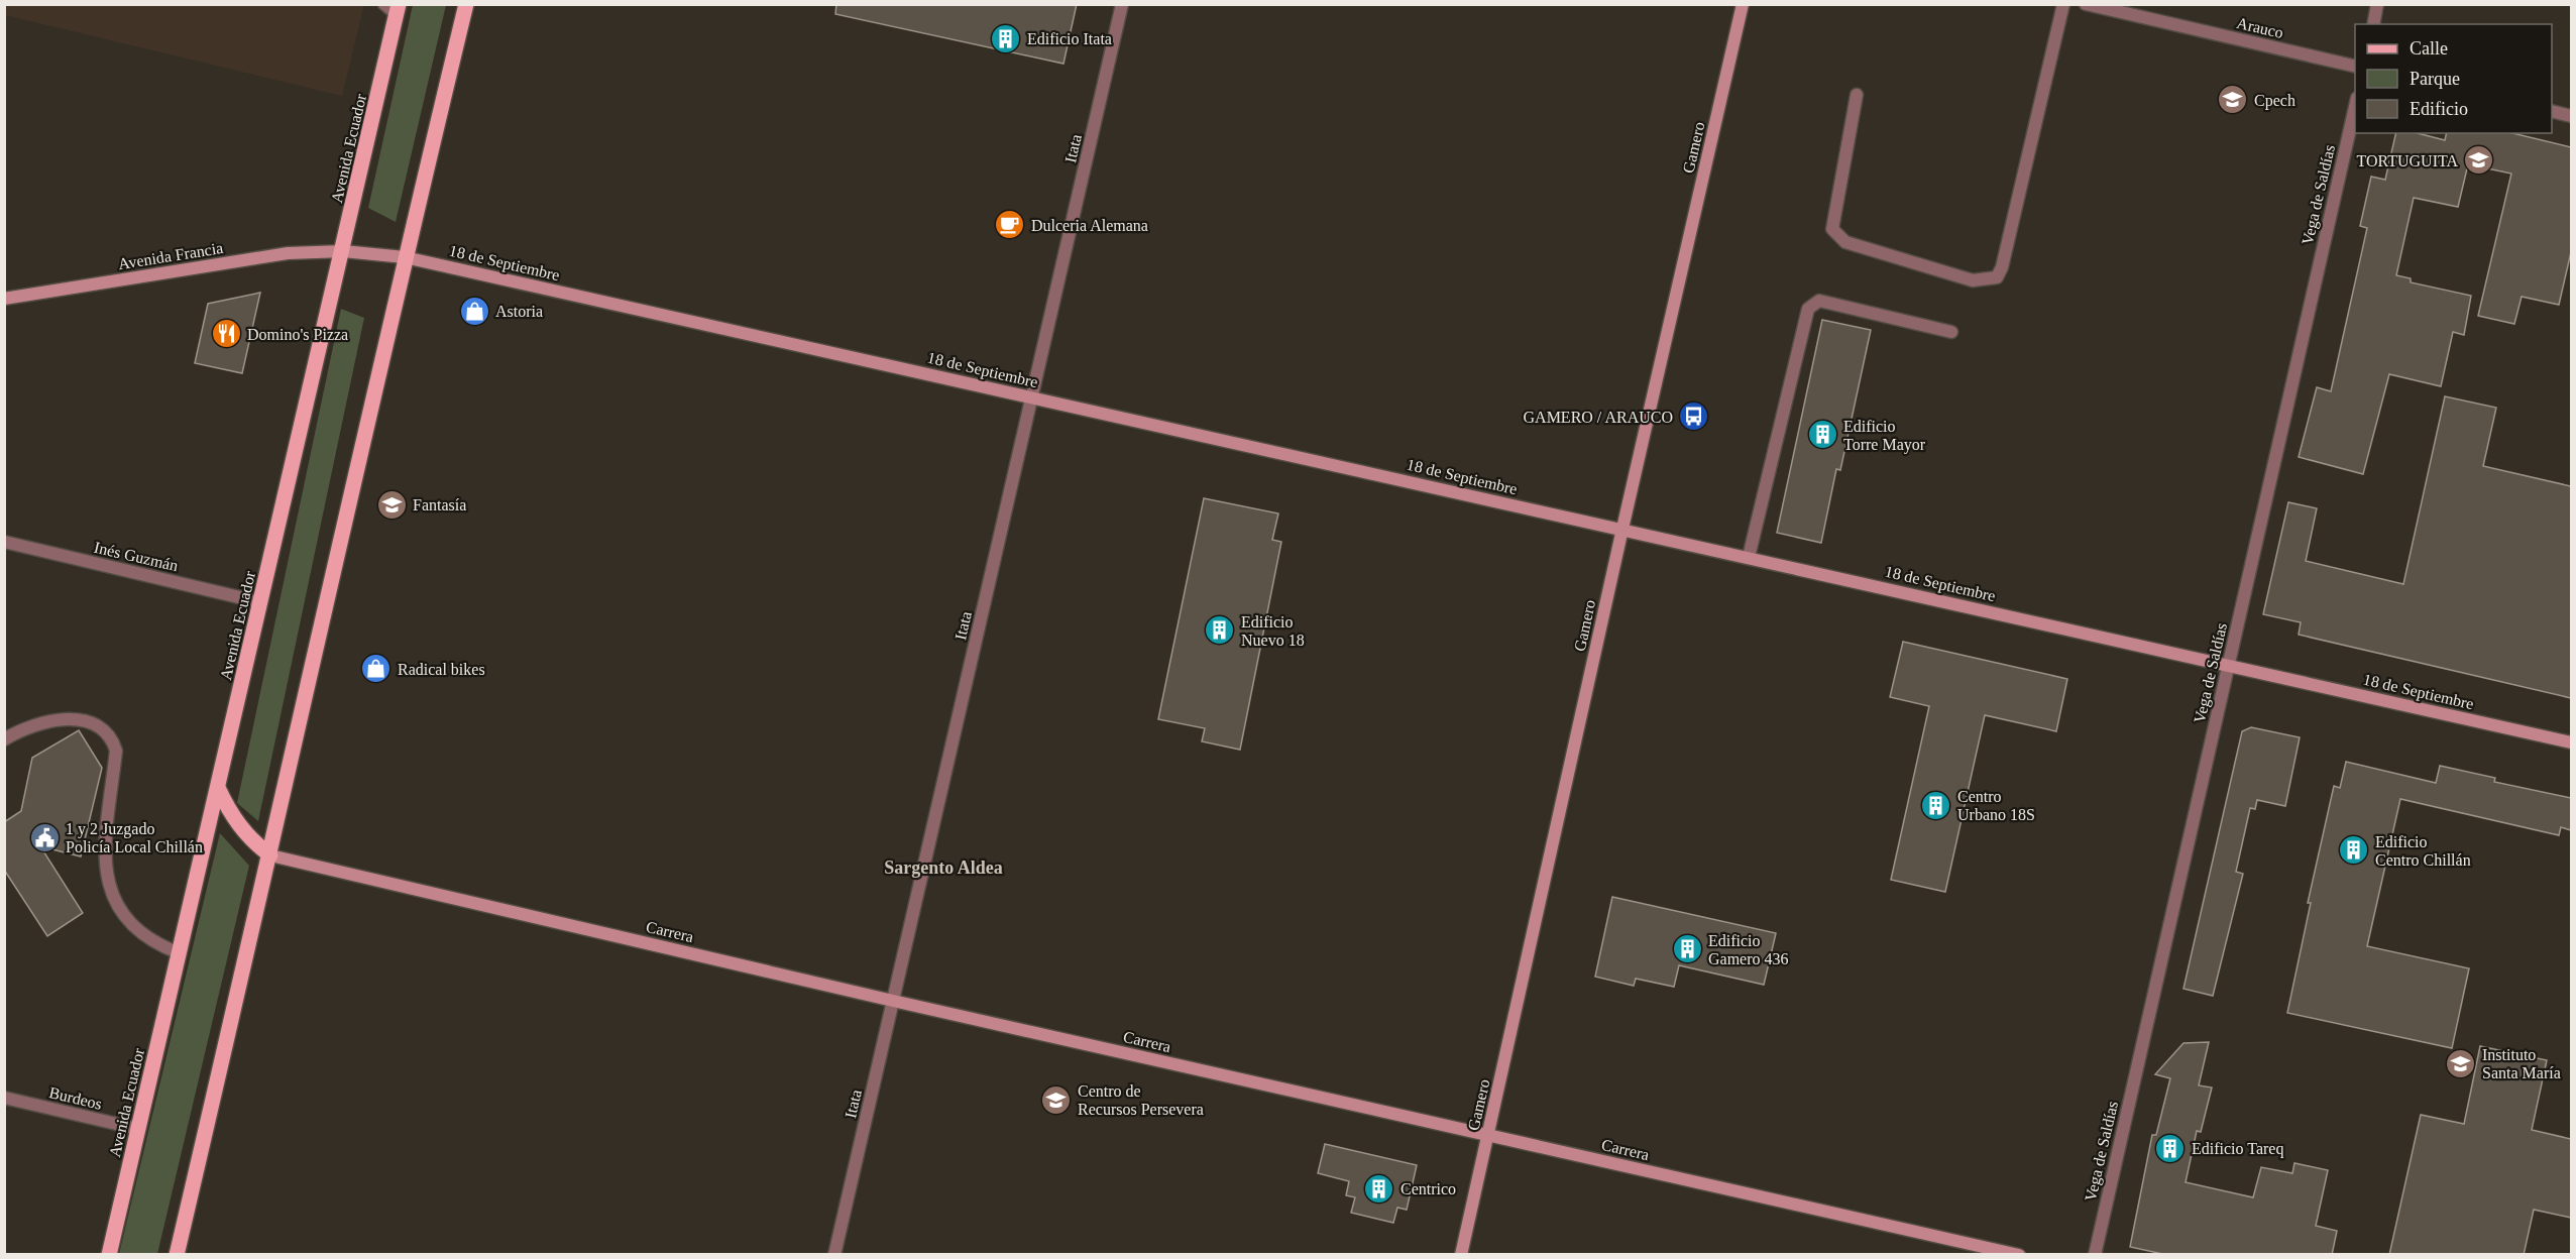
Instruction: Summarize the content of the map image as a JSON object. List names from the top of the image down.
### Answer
{
  "streets": {
    "main road": ["Avenida Ecuador"],
    "street": [
      "Arauco",
      "Gamero",
      "Itata",
      "Vega de Saldías",
      "Avenida Francia",
      "18 de Septiembre",
      "Inés Guzmán",
      "Carrera",
      "Burdeos"
    ]
  },
  "crossings": [
    ["Gamero", "18 de Septiembre"],
    ["Gamero", "Carrera"],
    ["Avenida Ecuador", "Avenida Francia"],
    ["Avenida Ecuador", "18 de Septiembre"],
    ["Avenida Ecuador", "Inés Guzmán"],
    ["Avenida Ecuador", "Burdeos"],
    ["Itata", "18 de Septiembre"],
    ["Itata", "Carrera"],
    ["Vega de Saldías", "18 de Septiembre"],
    ["Avenida Francia", "18 de Septiembre"]
  ],
  "districts": ["Sargento Aldea"],
  "places": {
    "building": [
      "Edificio Itata",
      "Edificio Torre Mayor",
      "Edificio Nuevo 18",
      "Centro Urbano 18S",
      "Edificio Centro Chillán",
      "Edificio Gamero 436",
      "Edificio Tareq",
      "Centrico"
    ],
    "school or university": [
      "Cpech",
      "TORTUGUITA",
      "Fantasía",
      "Instituto Santa María",
      "Centro de Recursos Persevera"
    ],
    "cafe": ["Dulceria Alemana"],
    "shop": ["Astoria", "Radical bikes"],
    "restaurant": ["Domino's Pizza"],
    "bus stop": ["GAMERO / ARAUCO"],
    "public building": ["1 y 2 Juzgado Policía Local Chillán"]
  },
  "legend": ["Calle", "Parque", "Edificio"]
}
